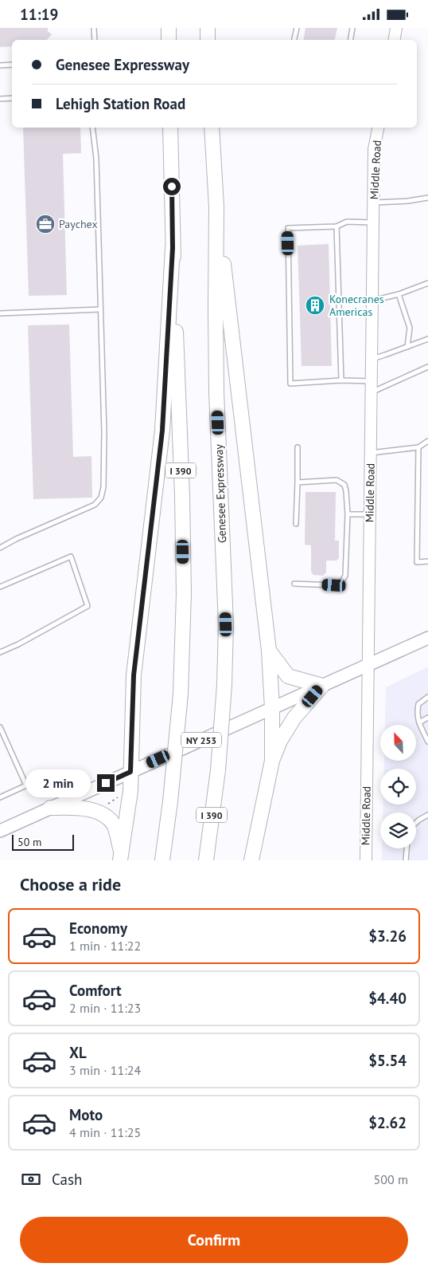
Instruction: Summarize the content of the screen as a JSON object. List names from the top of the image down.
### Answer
{
  "streets": {
    "highway": ["I 390", "Genesee Expressway"],
    "main road": ["NY 253"],
    "street": ["Middle Road"]
  },
  "crossings": [
    ["Middle Road", "NY 253"]
  ],
  "places": {
    "office": ["Paychex"],
    "building": ["Konecranes Americas"]
  },
  "scale_bar": "50 m",
  "north": "top left",
  "page": {
    "status": "11:19",
    "banner": ["Genesee Expressway", "Lehigh Station Road"],
    "bubble": "2 min",
    "scale": "50 m",
    "heading": "Choose a ride",
    "list": [
      {
        "name": "Economy",
        "note": "1 min · 11:22",
        "value": "$3.26"
      },
      {
        "name": "Comfort",
        "note": "2 min · 11:23",
        "value": "$4.40"
      },
      {
        "name": "XL",
        "note": "3 min · 11:24",
        "value": "$5.54"
      },
      {
        "name": "Moto",
        "note": "4 min · 11:25",
        "value": "$2.62"
      }
    ],
    "pay": ["Cash", "500 m"],
    "buttons": "Confirm"
  }
}
